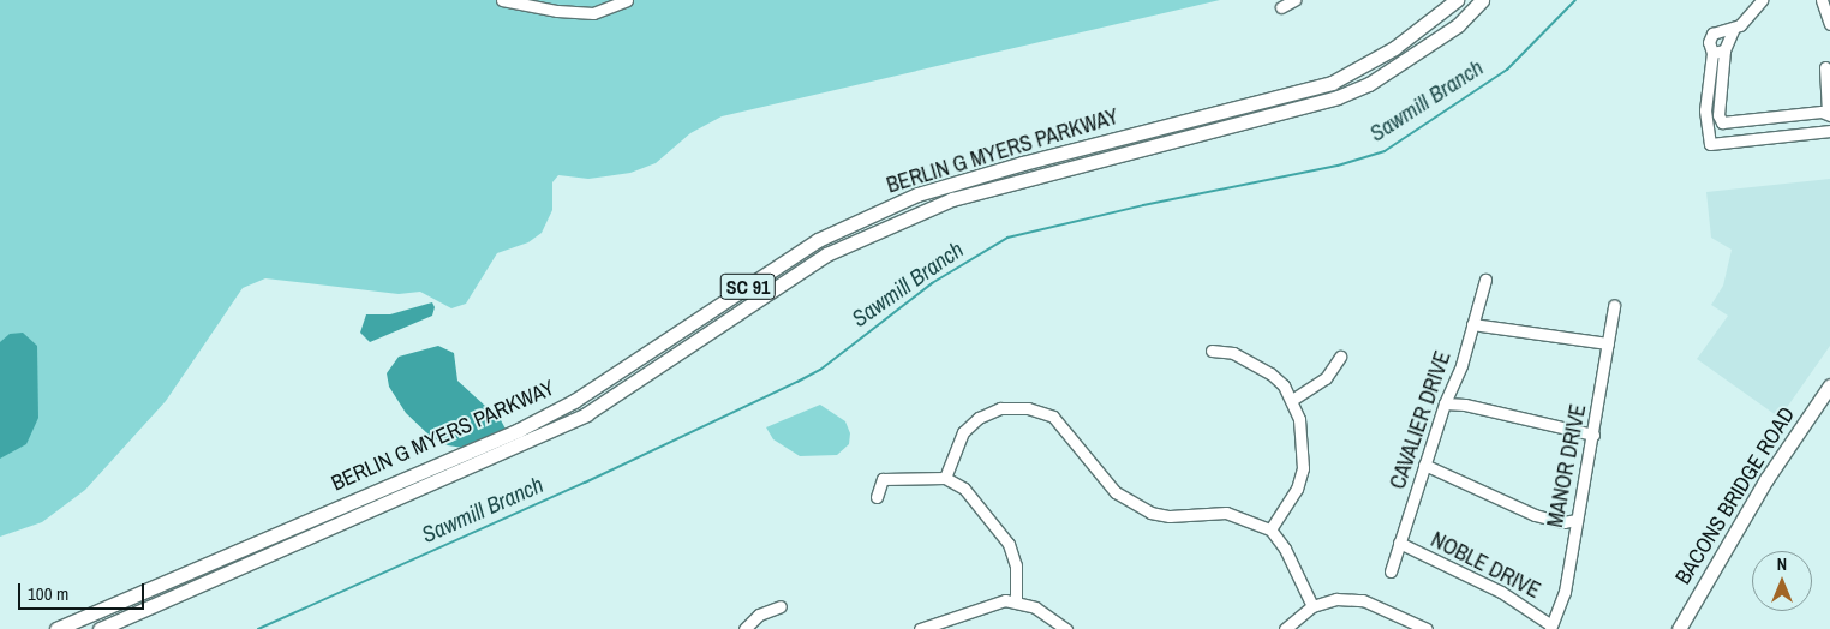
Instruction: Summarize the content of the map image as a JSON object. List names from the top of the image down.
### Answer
{
  "streets": {
    "main road": ["BERLIN G MYERS PARKWAY", "SC 91", "BACONS BRIDGE ROAD"],
    "street": ["CAVALIER DRIVE", "MANOR DRIVE", "NOBLE DRIVE"]
  },
  "crossings": [
    ["CAVALIER DRIVE", "NOBLE DRIVE"],
    ["MANOR DRIVE", "NOBLE DRIVE"]
  ],
  "water": ["Sawmill Branch"],
  "scale_bar": "100 m",
  "north": "top"
}
